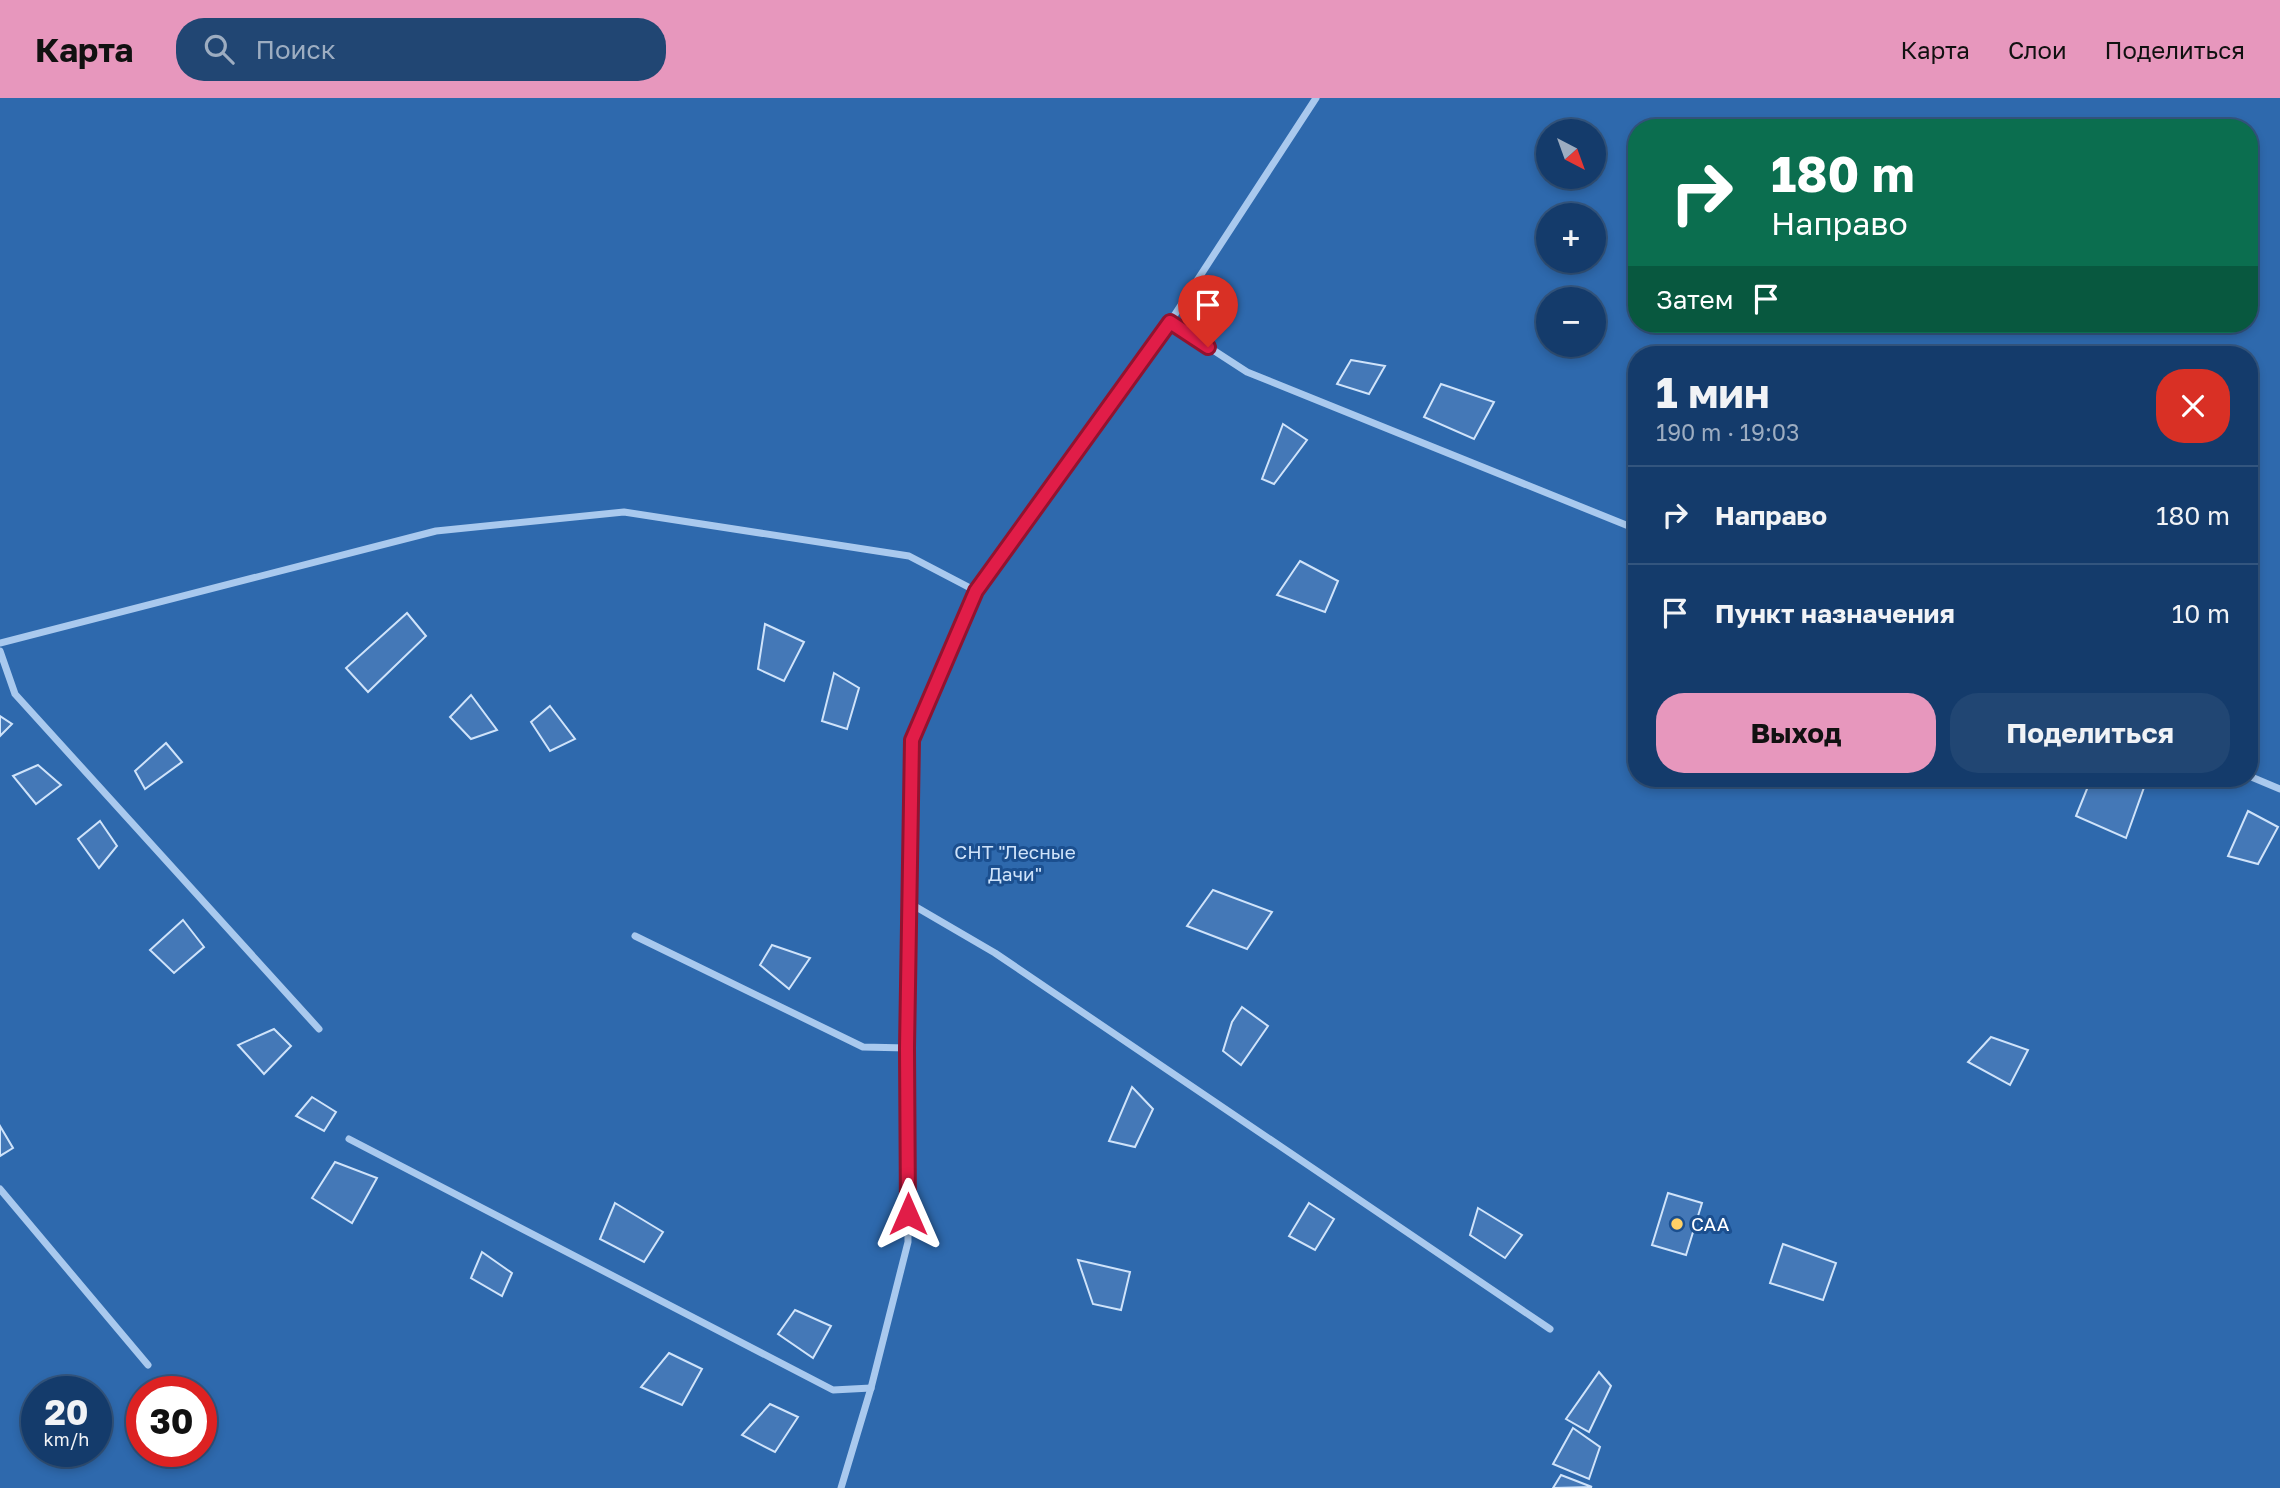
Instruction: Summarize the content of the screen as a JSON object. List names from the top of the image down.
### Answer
{
  "parks": ["СНТ \"Лесные Дачи\""],
  "places": ["САА"],
  "north": "bottom right",
  "page": {
    "header": "Карта",
    "search": "Поиск",
    "nav": ["Карта", "Слои", "Поделиться"],
    "map_buttons": ["+", "−"],
    "turn": ["180 m", "Направо"],
    "then": "Затем",
    "heading": ["1 мин", "190 m · 19:03"],
    "list": [
      {
        "name": "Направо",
        "value": "180 m"
      },
      {
        "name": "Пункт назначения",
        "value": "10 m"
      }
    ],
    "buttons": ["Выход", "Поделиться"],
    "speed": "20 km/h",
    "limit": "30"
  }
}
